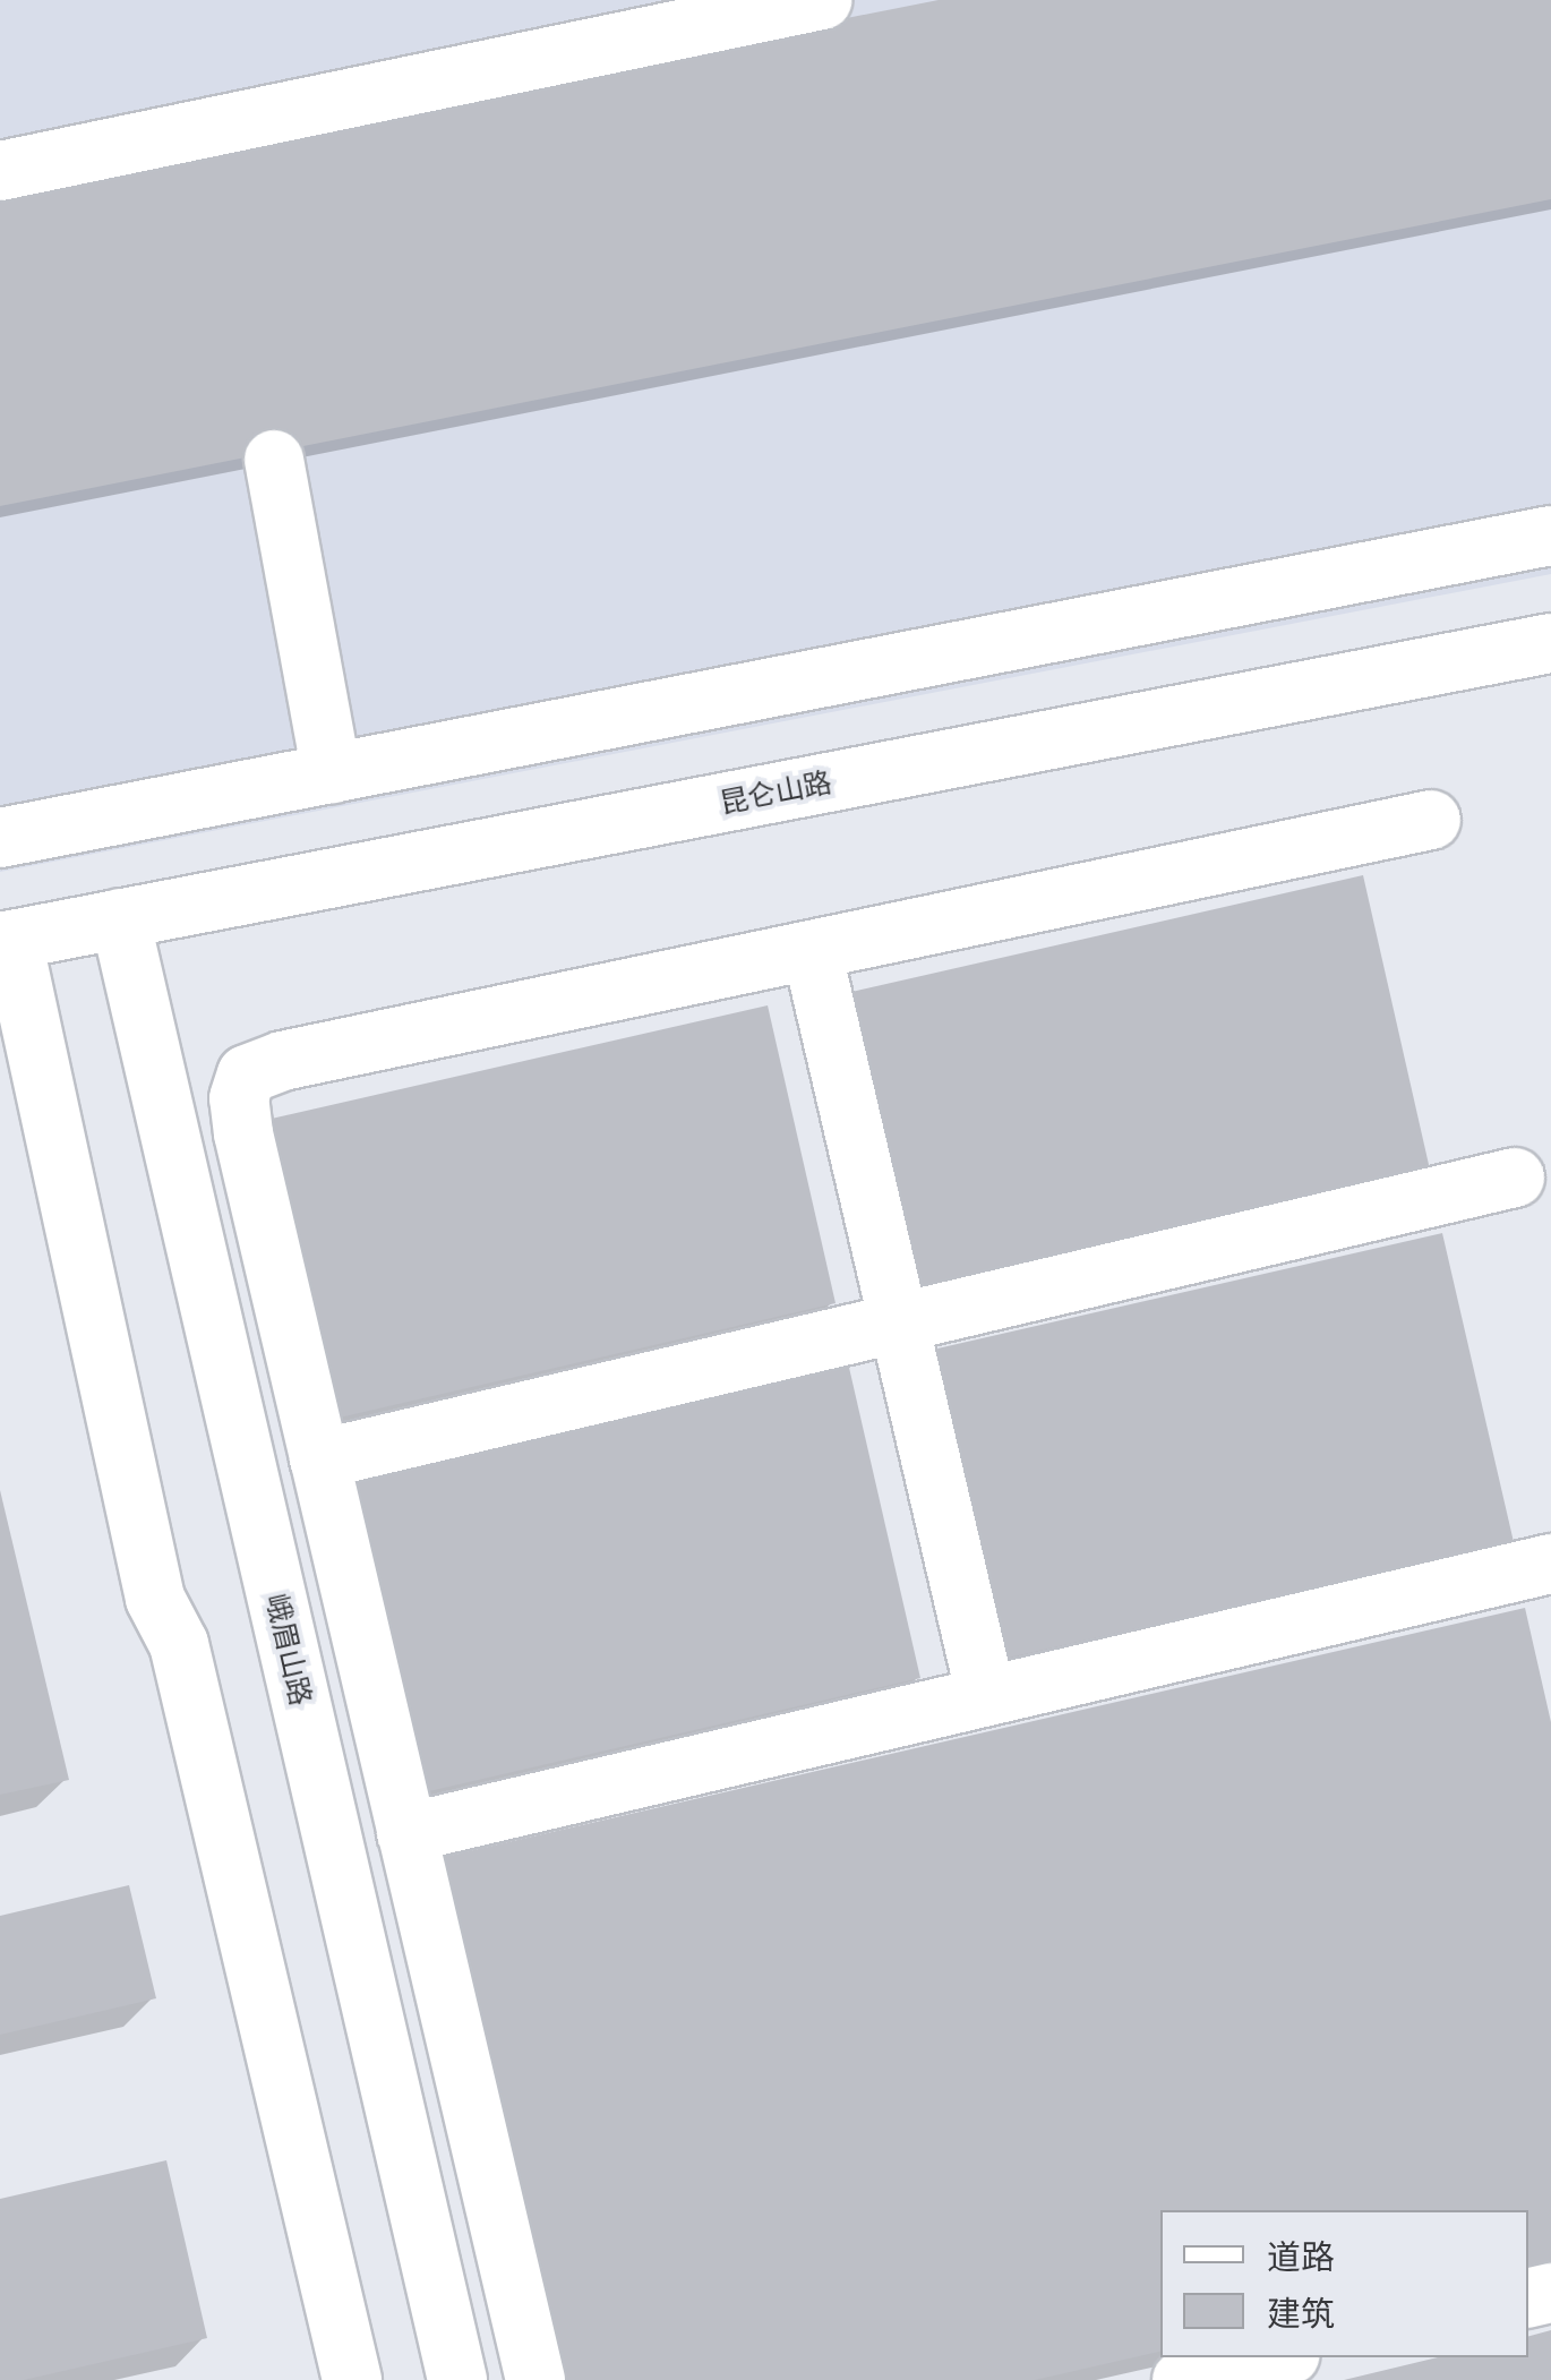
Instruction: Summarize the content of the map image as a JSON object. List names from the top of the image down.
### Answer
{
  "streets": {
    "street": ["昆仑山路", "峨眉山路"]
  },
  "crossings": [
    ["昆仑山路", "峨眉山路"]
  ],
  "legend": ["道路", "建筑"]
}
